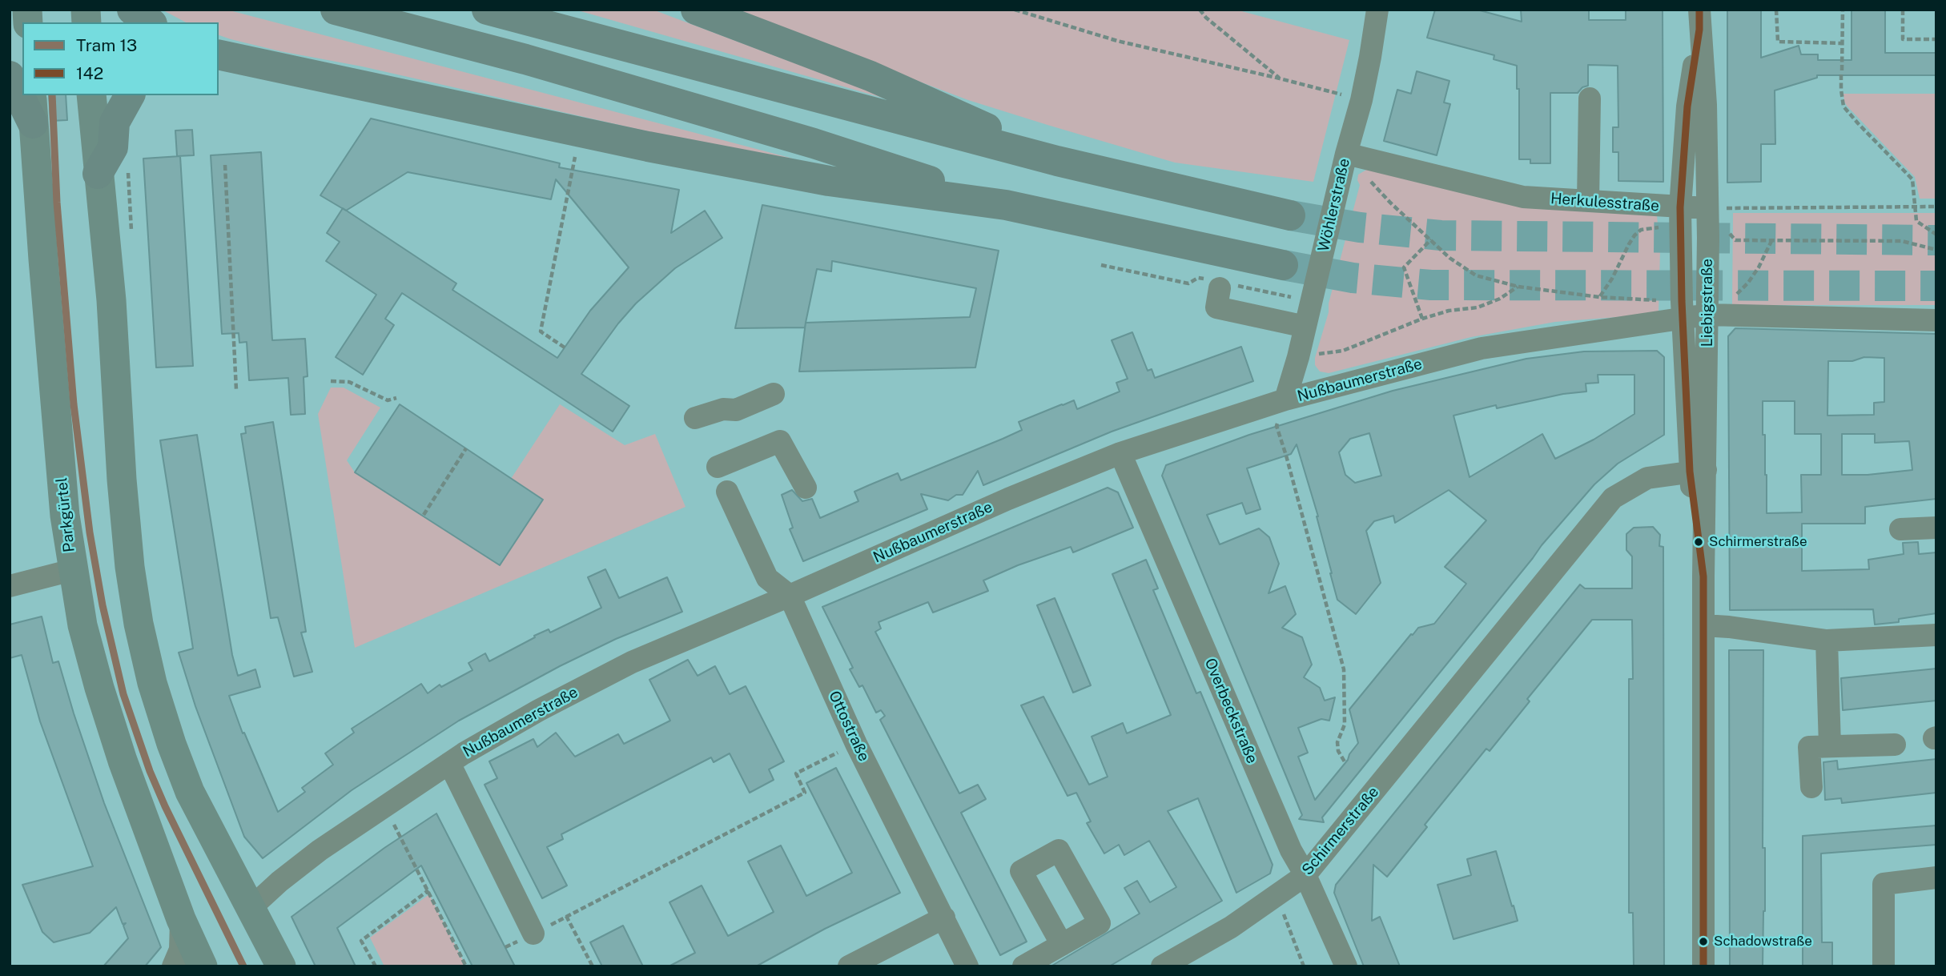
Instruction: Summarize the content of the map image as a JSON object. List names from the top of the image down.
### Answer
{
  "streets": {
    "main road": ["Parkgürtel"],
    "street": [
      "Herkulesstraße",
      "Wöhlerstraße",
      "Liebigstraße",
      "Nußbaumerstraße",
      "Overbeckstraße",
      "Ottostraße",
      "Schirmerstraße"
    ]
  },
  "crossings": [
    ["Herkulesstraße", "Wöhlerstraße"],
    ["Herkulesstraße", "Liebigstraße"],
    ["Wöhlerstraße", "Nußbaumerstraße"],
    ["Liebigstraße", "Nußbaumerstraße"],
    ["Liebigstraße", "Schirmerstraße"],
    ["Nußbaumerstraße", "Overbeckstraße"],
    ["Nußbaumerstraße", "Ottostraße"],
    ["Overbeckstraße", "Schirmerstraße"]
  ],
  "places": ["Schirmerstraße", "Schadowstraße"],
  "lines": ["transit line 142", "tram line 13"],
  "legend": ["Tram 13", "142"]
}
